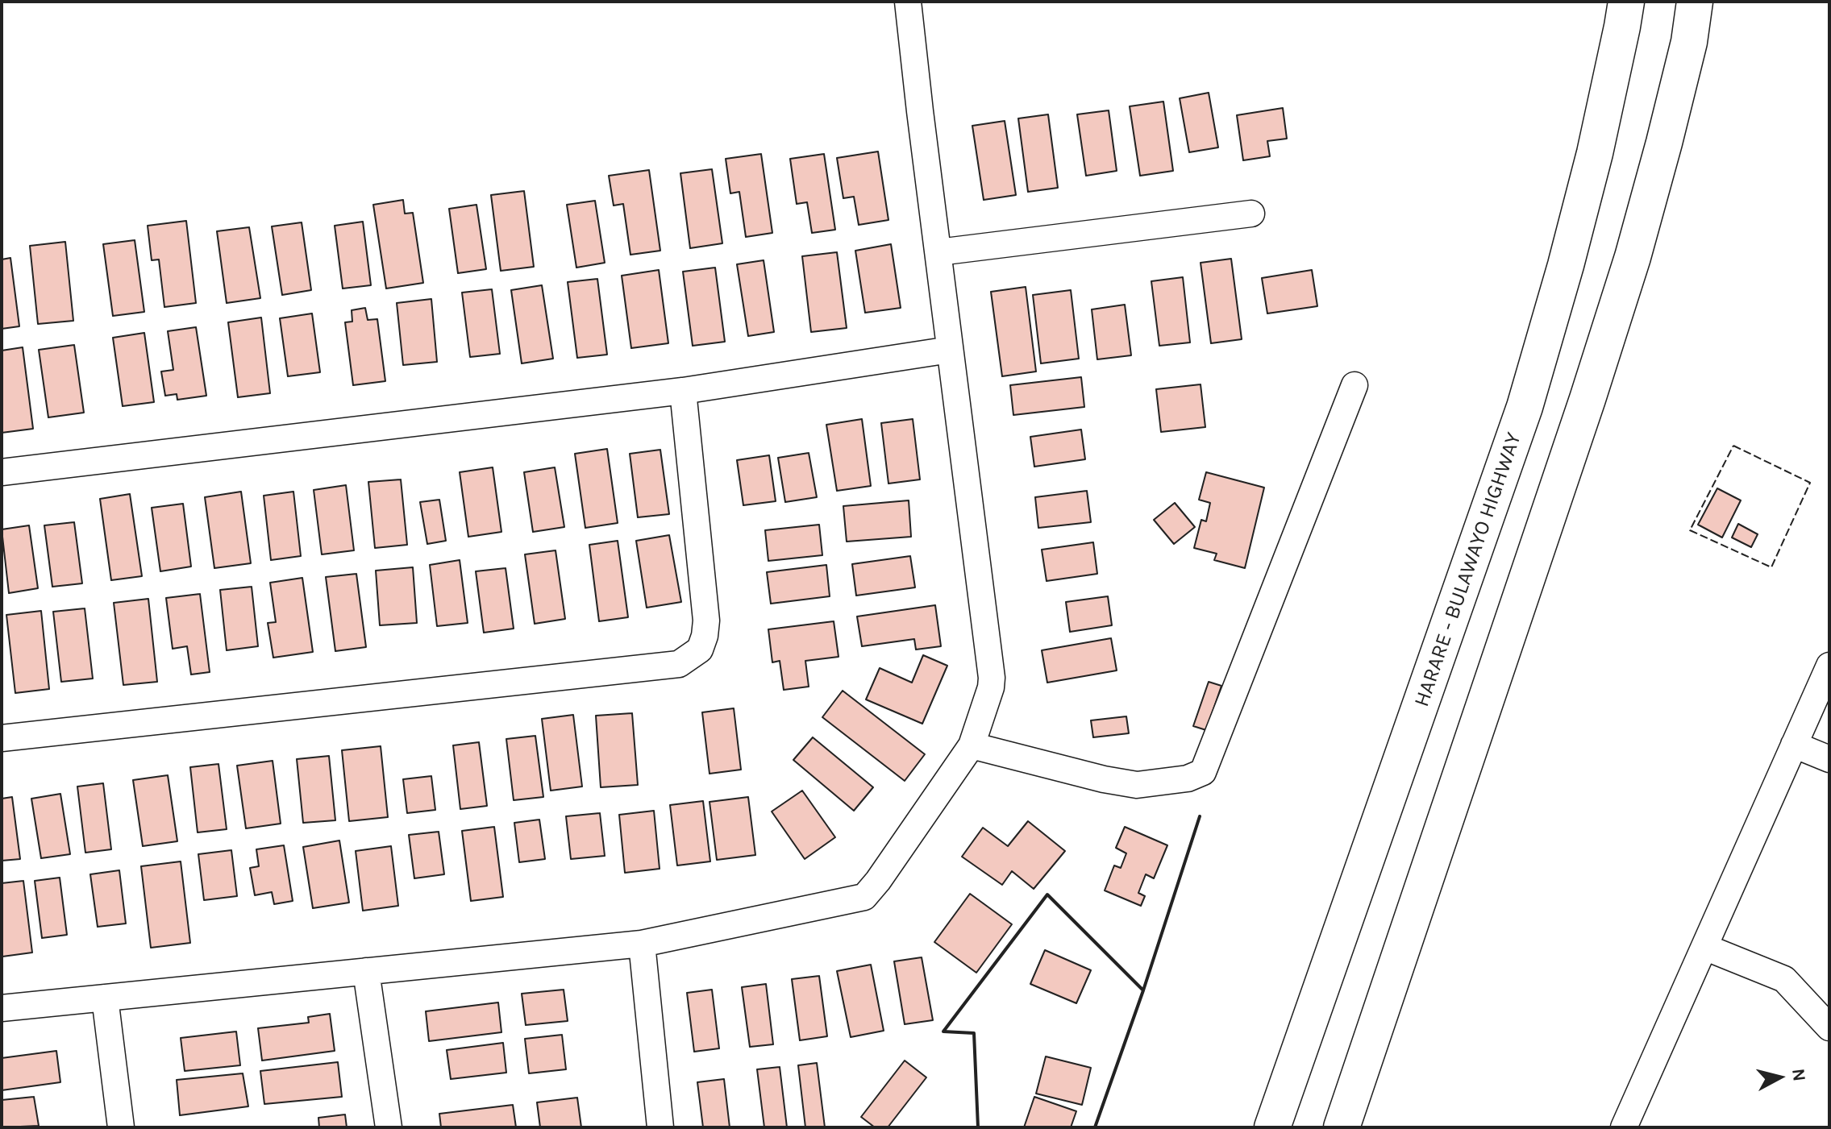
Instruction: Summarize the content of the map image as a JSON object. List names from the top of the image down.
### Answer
{
  "streets": {
    "highway": ["HARARE - BULAWAYO HIGHWAY"]
  },
  "north": "right"
}
